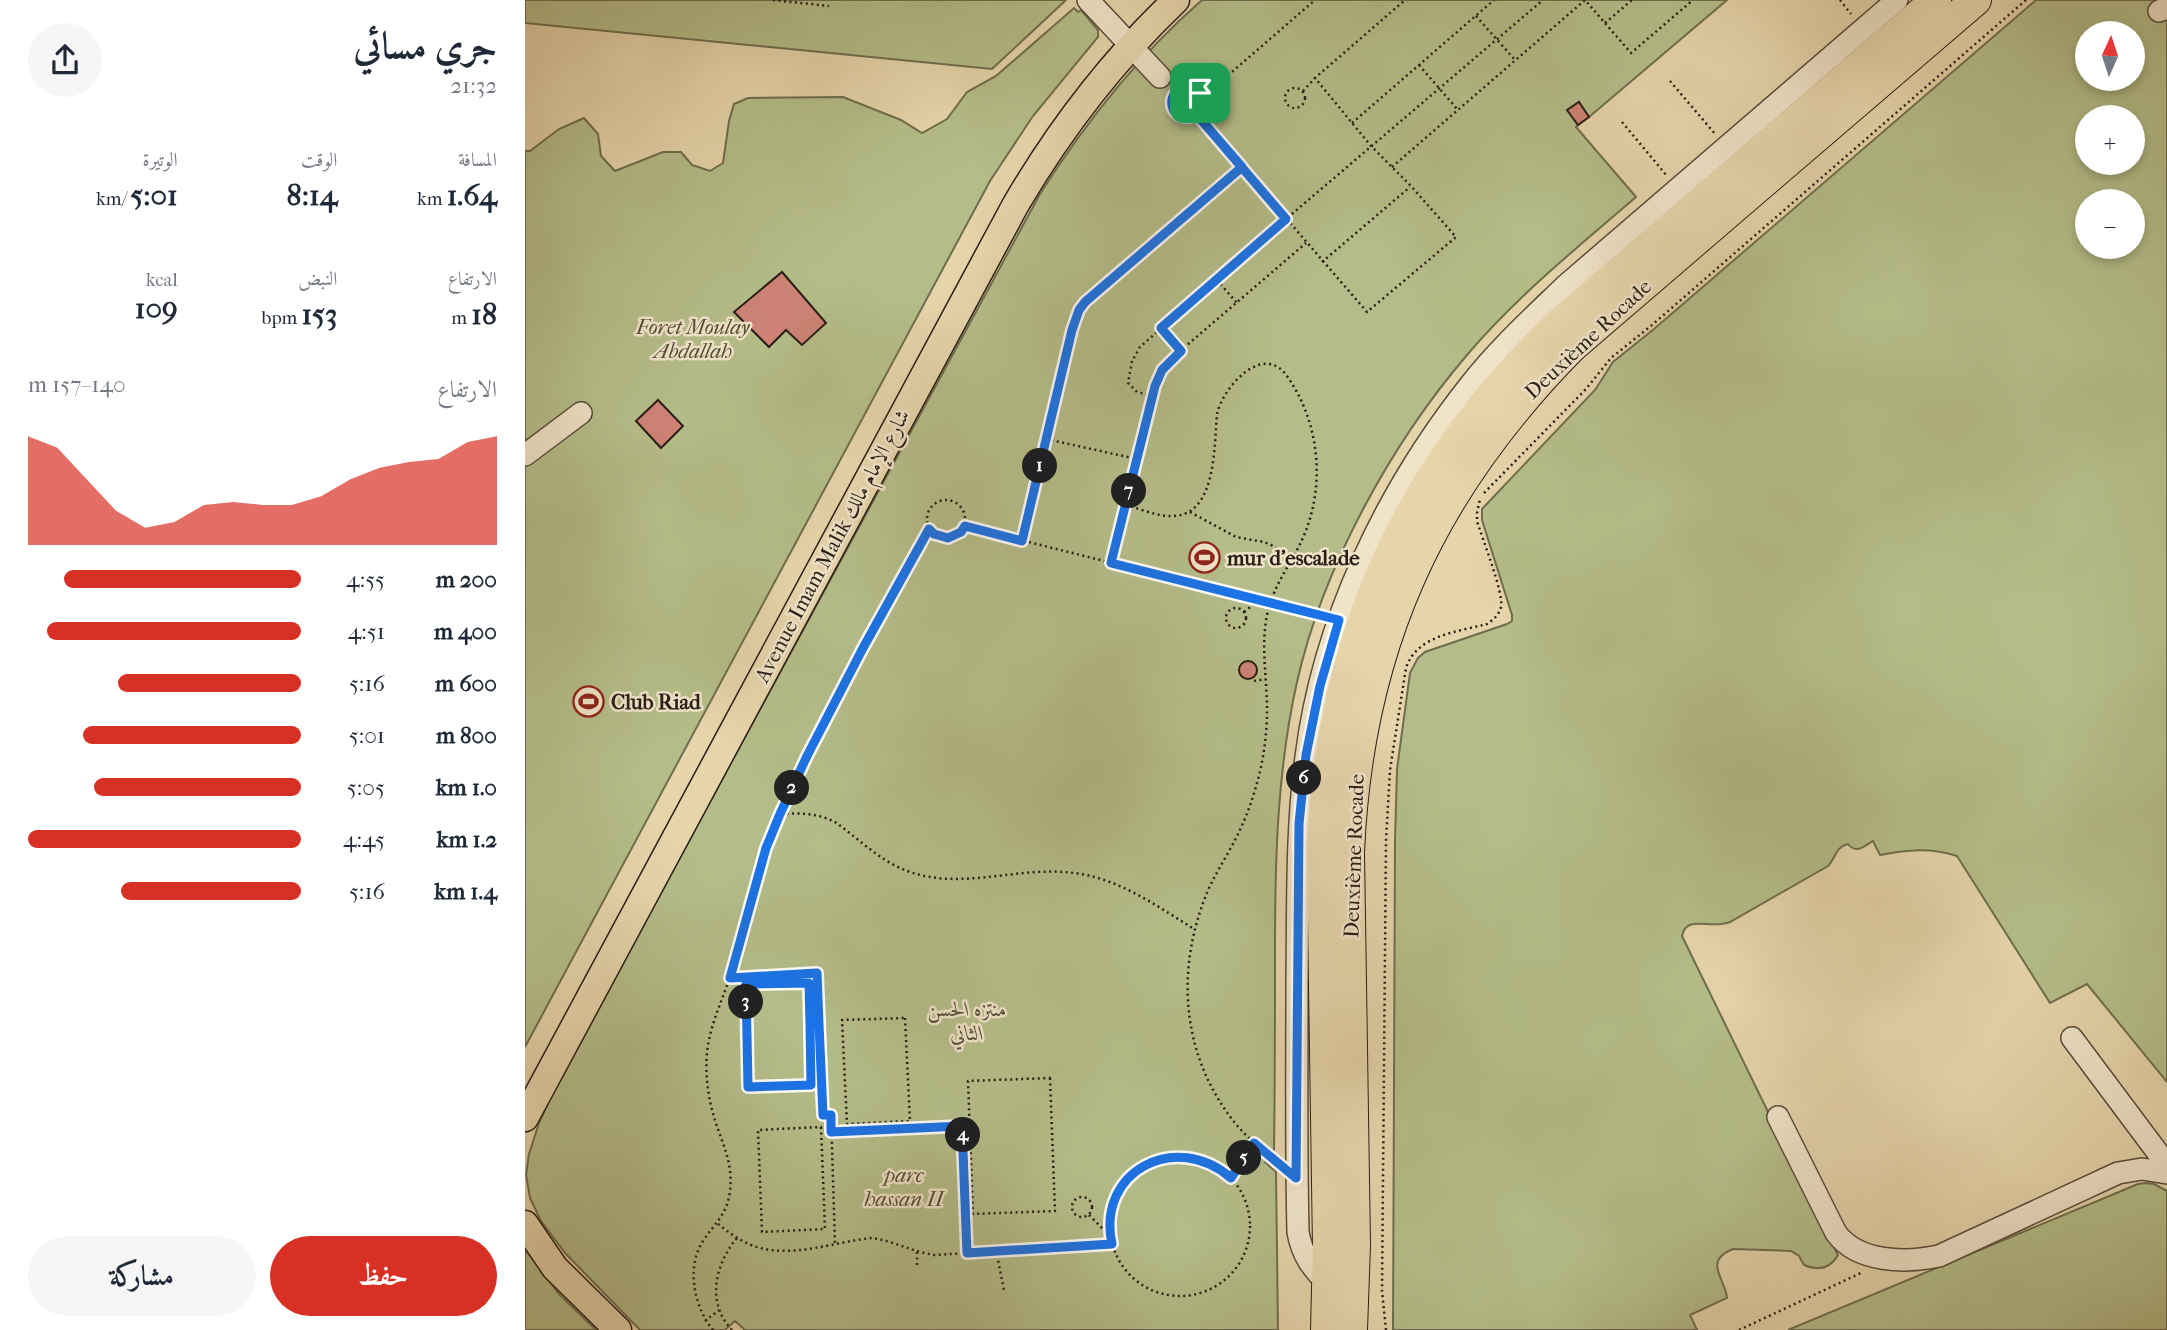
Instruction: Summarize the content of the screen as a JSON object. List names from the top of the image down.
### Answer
{
  "streets": {
    "highway": ["Deuxième Rocade"],
    "main road": ["Avenue Imam Malik شارع الإمام مالك"]
  },
  "parks": ["Foret Moulay Abdallah", "منتزه الحسن الثاني", "parc hassan II"],
  "places": {
    "sports": ["mur d'escalade", "Club Riad"]
  },
  "north": "top",
  "page": {
    "heading": ["جري مسائي", "21:32"],
    "map_buttons": ["+", "−"],
    "stats": [
      ["المسافة", "1.64 km"],
      ["الوقت", "8:14"],
      ["الوتيرة", "5:01 /km"],
      ["الارتفاع", "18 m"],
      ["النبض", "153 bpm"],
      ["kcal", "109"]
    ],
    "chart": ["الارتفاع", "140–157 m"],
    "pins": [
      "1",
      "7",
      "6",
      "2",
      "3",
      "4",
      "5"
    ],
    "list": [
      {
        "name": "200 m",
        "note": "4:55"
      },
      {
        "name": "400 m",
        "note": "4:51"
      },
      {
        "name": "600 m",
        "note": "5:16"
      },
      {
        "name": "800 m",
        "note": "5:01"
      },
      {
        "name": "1.0 km",
        "note": "5:05"
      },
      {
        "name": "1.2 km",
        "note": "4:45"
      },
      {
        "name": "1.4 km",
        "note": "5:16"
      }
    ],
    "buttons": ["حفظ", "مشاركة"]
  }
}
